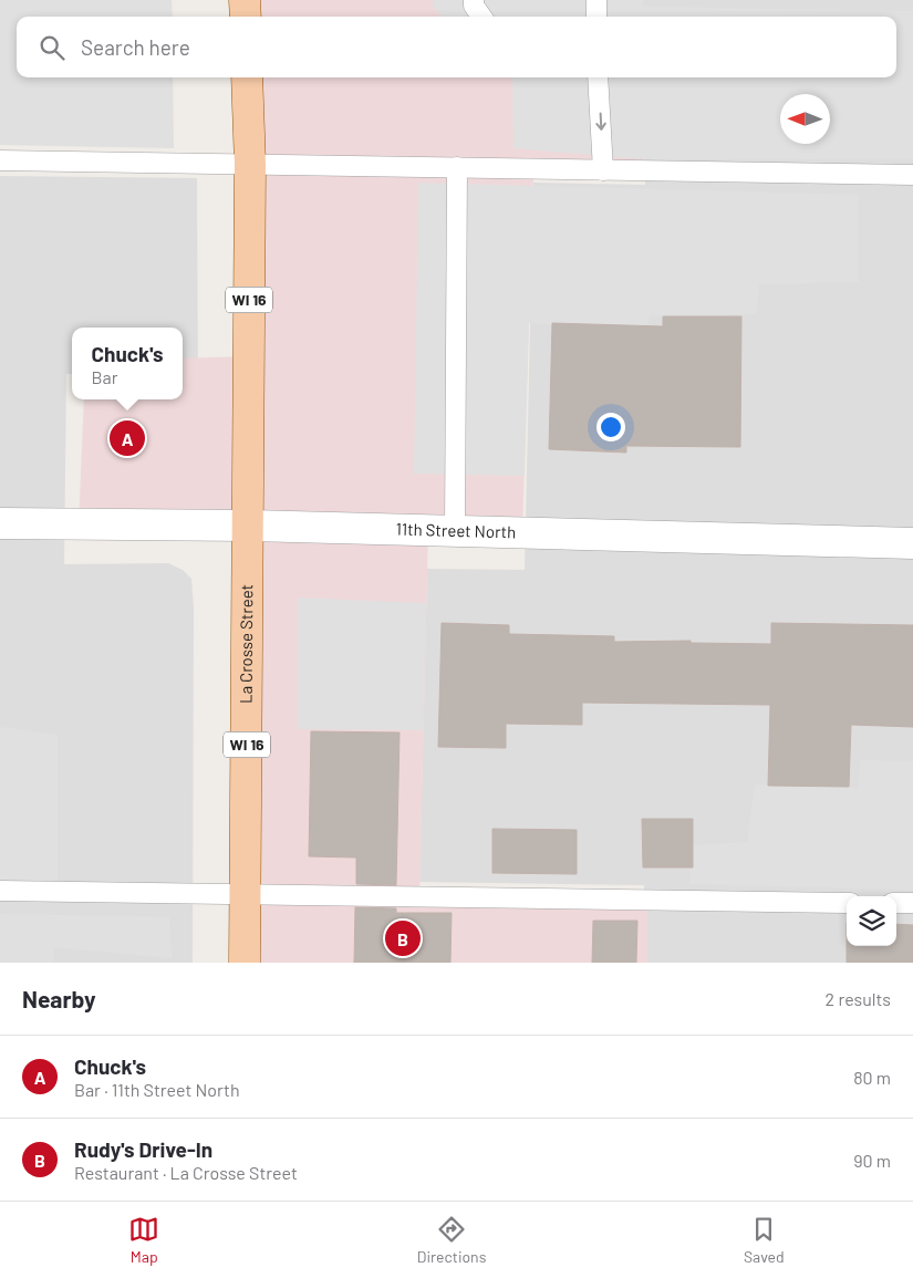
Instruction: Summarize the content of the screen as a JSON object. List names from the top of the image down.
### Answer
{
  "streets": {
    "main road": ["WI 16", "La Crosse Street"],
    "street": ["11th Street North"]
  },
  "crossings": [
    ["WI 16", "11th Street North"],
    ["WI 16", "La Crosse Street"],
    ["11th Street North", "La Crosse Street"]
  ],
  "north": "left",
  "page": {
    "search": "Search here",
    "popup": ["Chuck's", "Bar"],
    "pins": ["A", "B"],
    "heading": ["Nearby", "2 results"],
    "list": [
      {
        "mark": "A",
        "name": "Chuck's",
        "note": "Bar · 11th Street North",
        "value": "80 m"
      },
      {
        "mark": "B",
        "name": "Rudy's Drive-In",
        "note": "Restaurant · La Crosse Street",
        "value": "90 m"
      }
    ],
    "nav": ["Map", "Directions", "Saved"]
  }
}
